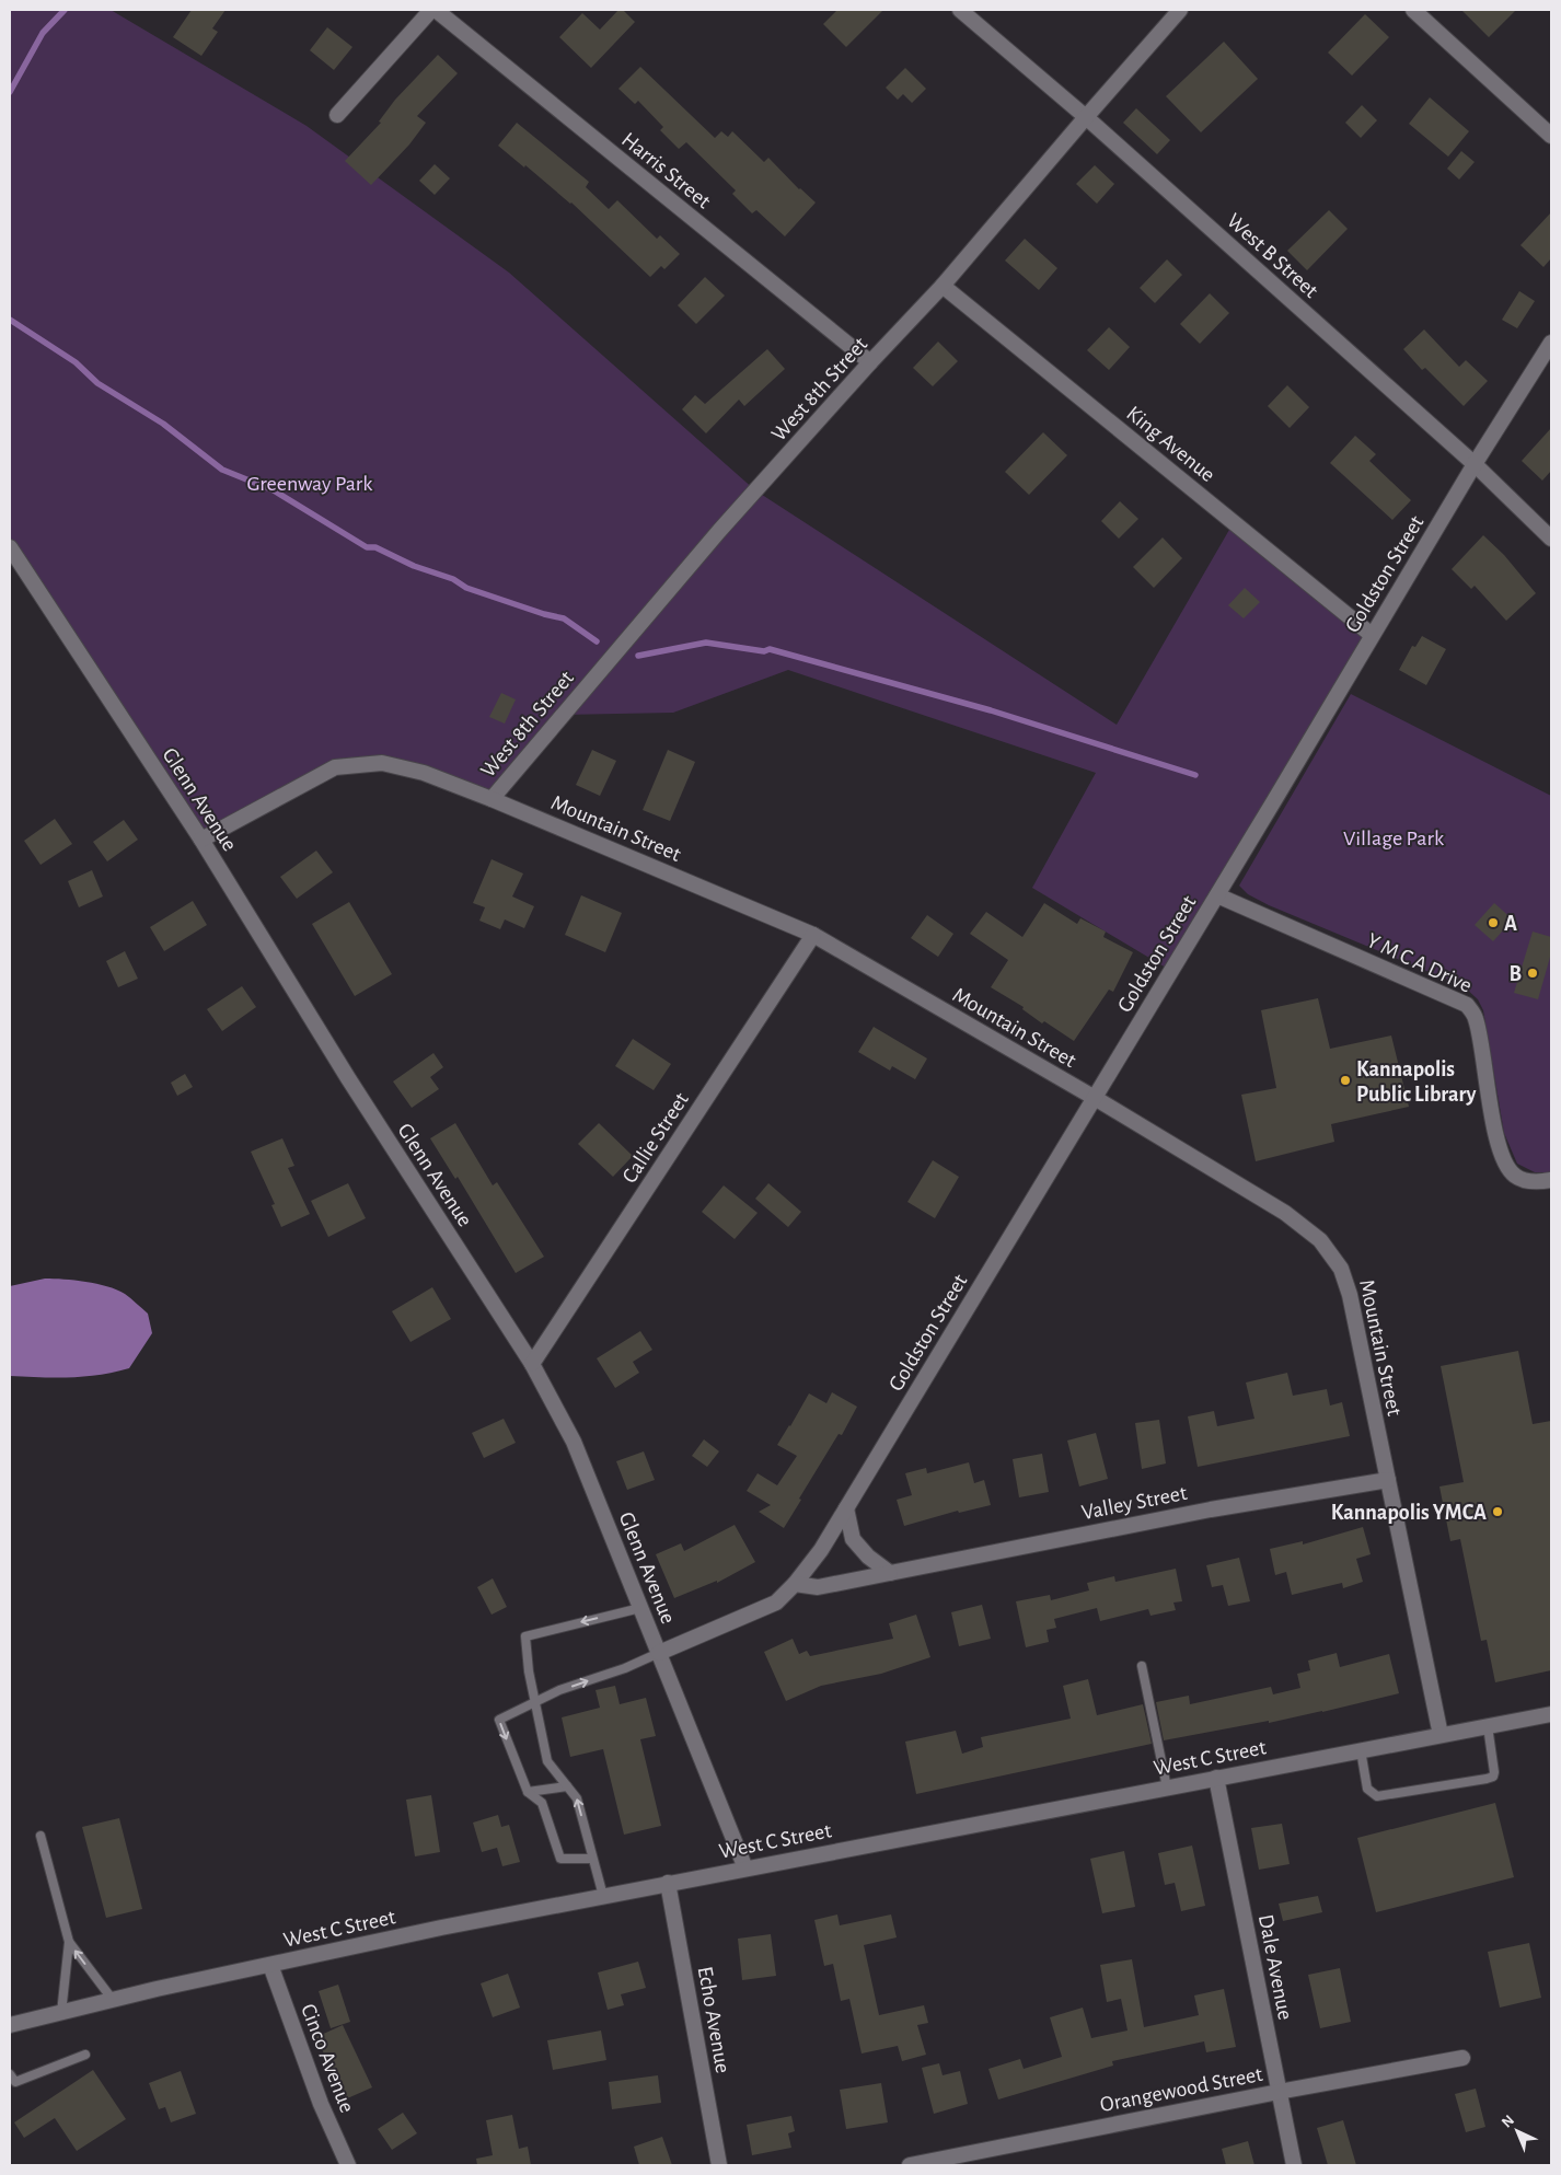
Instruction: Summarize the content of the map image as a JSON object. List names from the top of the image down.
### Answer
{
  "streets": {
    "street": [
      "Harris Street",
      "West B Street",
      "West 8th Street",
      "King Avenue",
      "Goldston Street",
      "Glenn Avenue",
      "Mountain Street",
      "Y M C A Drive",
      "Callie Street",
      "Valley Street",
      "West C Street",
      "Dale Avenue",
      "Echo Avenue",
      "Cinco Avenue",
      "Orangewood Street"
    ]
  },
  "crossings": [
    ["Harris Street", "West 8th Street"],
    ["West B Street", "West 8th Street"],
    ["West B Street", "Goldston Street"],
    ["West 8th Street", "King Avenue"],
    ["West 8th Street", "Mountain Street"],
    ["King Avenue", "Goldston Street"],
    ["Goldston Street", "Mountain Street"],
    ["Goldston Street", "Y M C A Drive"],
    ["Goldston Street", "Valley Street"],
    ["Glenn Avenue", "Mountain Street"],
    ["Glenn Avenue", "Callie Street"],
    ["Glenn Avenue", "West C Street"],
    ["Mountain Street", "Callie Street"],
    ["Mountain Street", "Valley Street"],
    ["Mountain Street", "West C Street"],
    ["West C Street", "Dale Avenue"],
    ["West C Street", "Echo Avenue"],
    ["West C Street", "Cinco Avenue"],
    ["Dale Avenue", "Orangewood Street"]
  ],
  "parks": ["Greenway Park", "Village Park"],
  "places": [
    "A",
    "B",
    "Kannapolis Public Library",
    "Kannapolis YMCA"
  ],
  "north": "top left"
}
